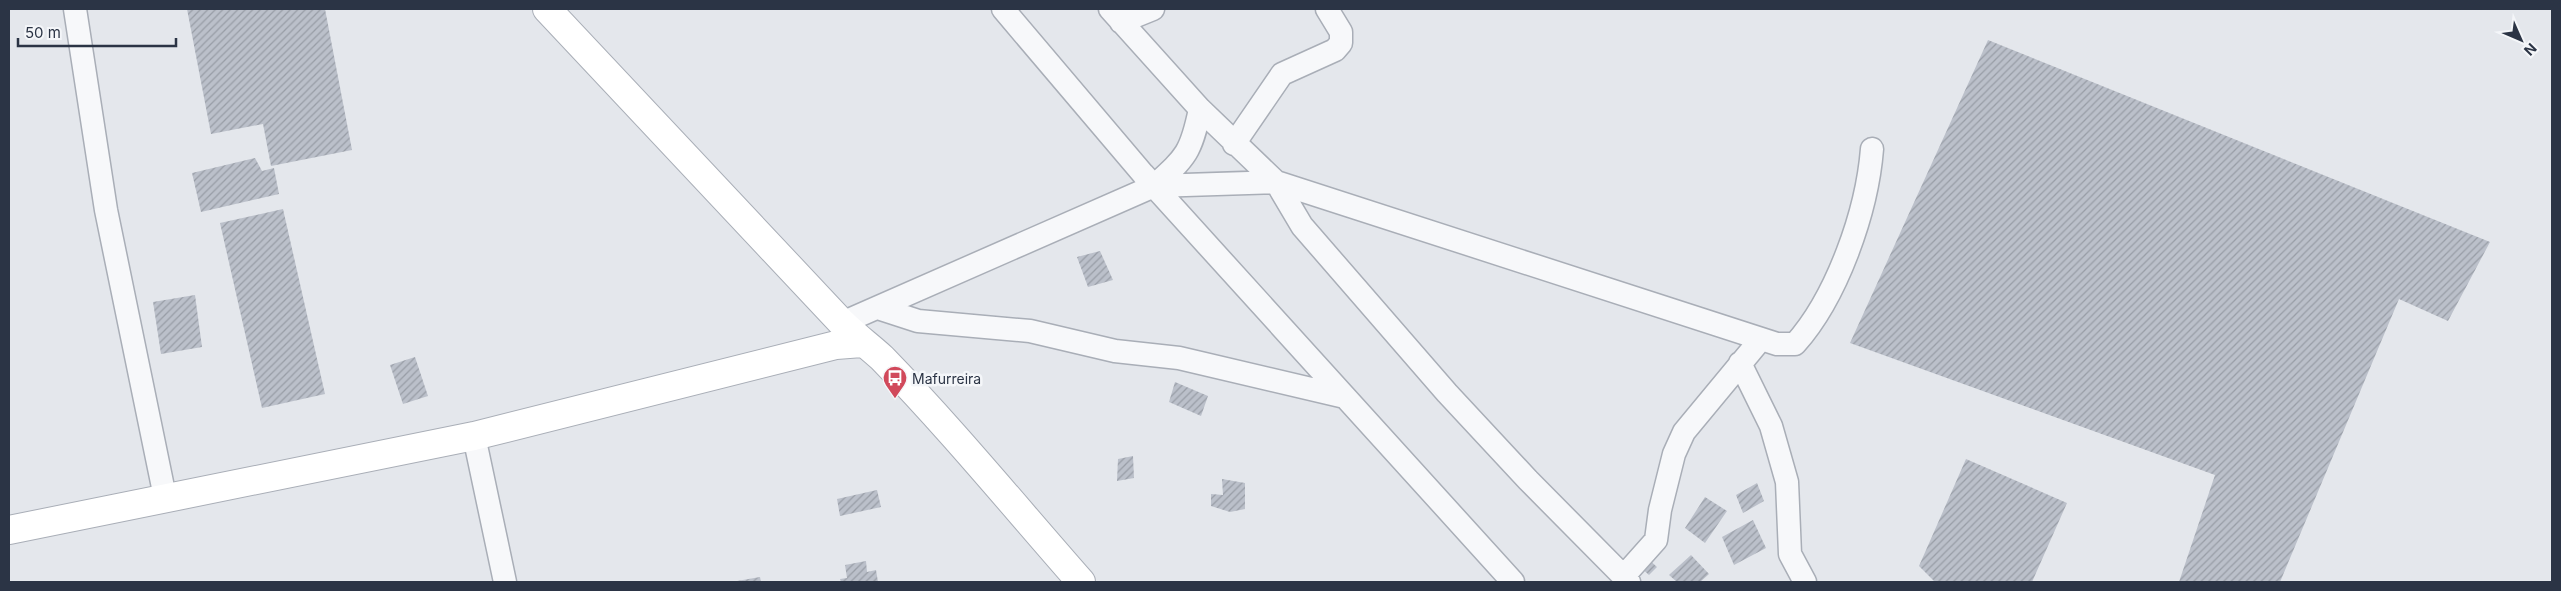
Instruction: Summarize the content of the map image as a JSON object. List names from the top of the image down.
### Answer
{
  "places": {
    "bus stop": ["Mafurreira"]
  },
  "scale_bar": "50 m",
  "north": "bottom right"
}
